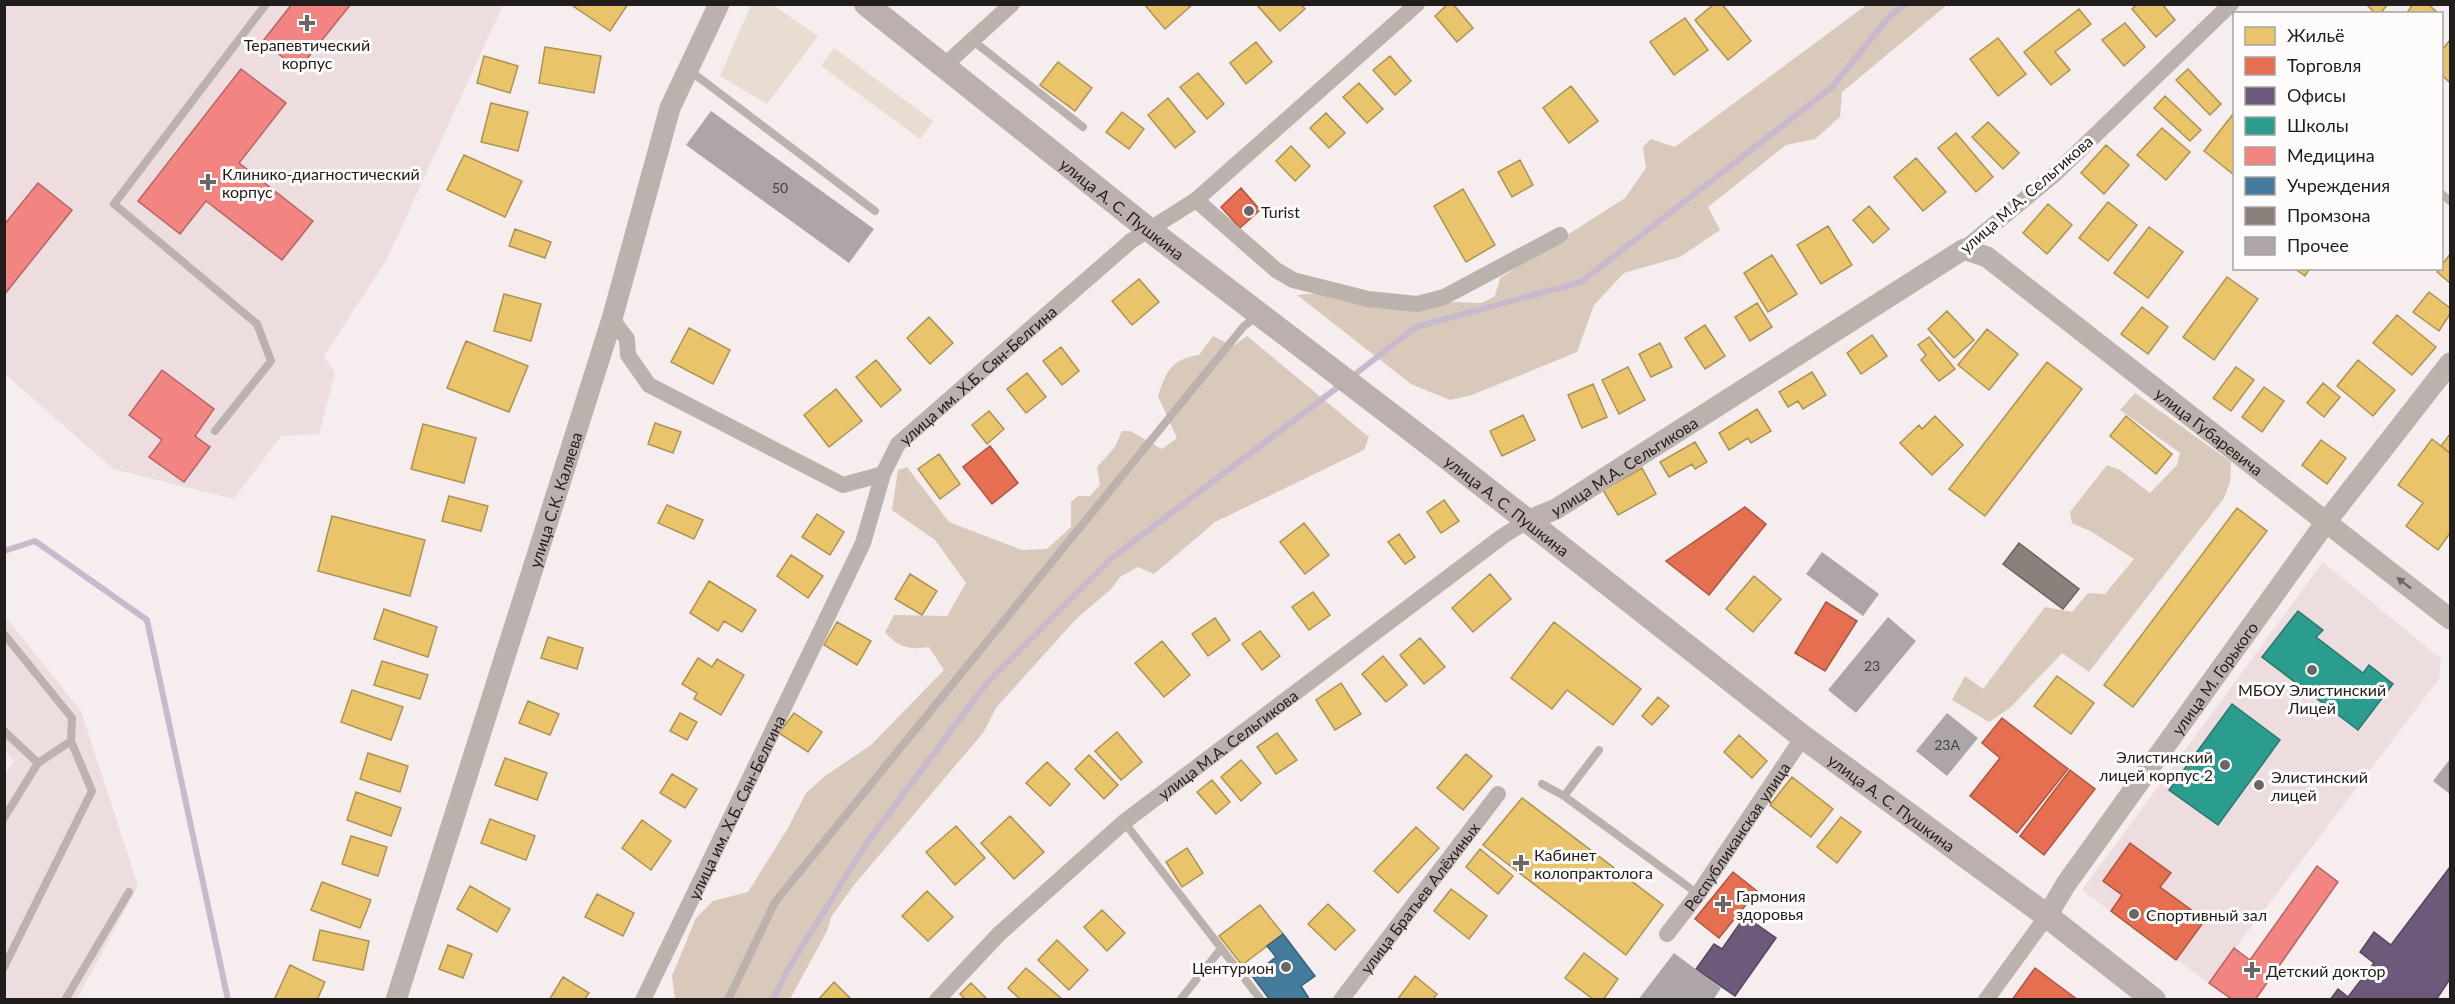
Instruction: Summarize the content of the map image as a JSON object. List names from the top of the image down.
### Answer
{
  "streets": {
    "main road": ["улица А. С. Пушкина"],
    "street": [
      "улица М.А. Сельгикова",
      "улица им. Х.Б. Сян-Белгина",
      "улица Губаревича",
      "улица С.К. Каляева",
      "улица М. Горького",
      "Республиканская улица",
      "улица Братьев Алёхиных"
    ]
  },
  "crossings": [
    ["улица М.А. Сельгикова", "улица А. С. Пушкина"],
    ["улица М.А. Сельгикова", "улица Губаревича"],
    ["улица А. С. Пушкина", "улица им. Х.Б. Сян-Белгина"],
    ["улица А. С. Пушкина", "улица М. Горького"],
    ["улица А. С. Пушкина", "Республиканская улица"],
    ["улица Губаревича", "улица М. Горького"]
  ],
  "places": {
    "health": [
      "Терапевтический корпус",
      "Клинико-диагностический корпус",
      "Кабинет колопрактолога",
      "Гармония здоровья",
      "Детский доктор"
    ],
    "other": [
      "Turist",
      "МБОУ Элистинский Лицей",
      "Элистинский лицей корпус 2",
      "Элистинский лицей",
      "Спортивный зал",
      "Центурион"
    ]
  },
  "house_numbers": ["50", "23", "23А"],
  "legend": [
    "Жильё",
    "Торговля",
    "Офисы",
    "Школы",
    "Медицина",
    "Учреждения",
    "Промзона",
    "Прочее"
  ]
}
